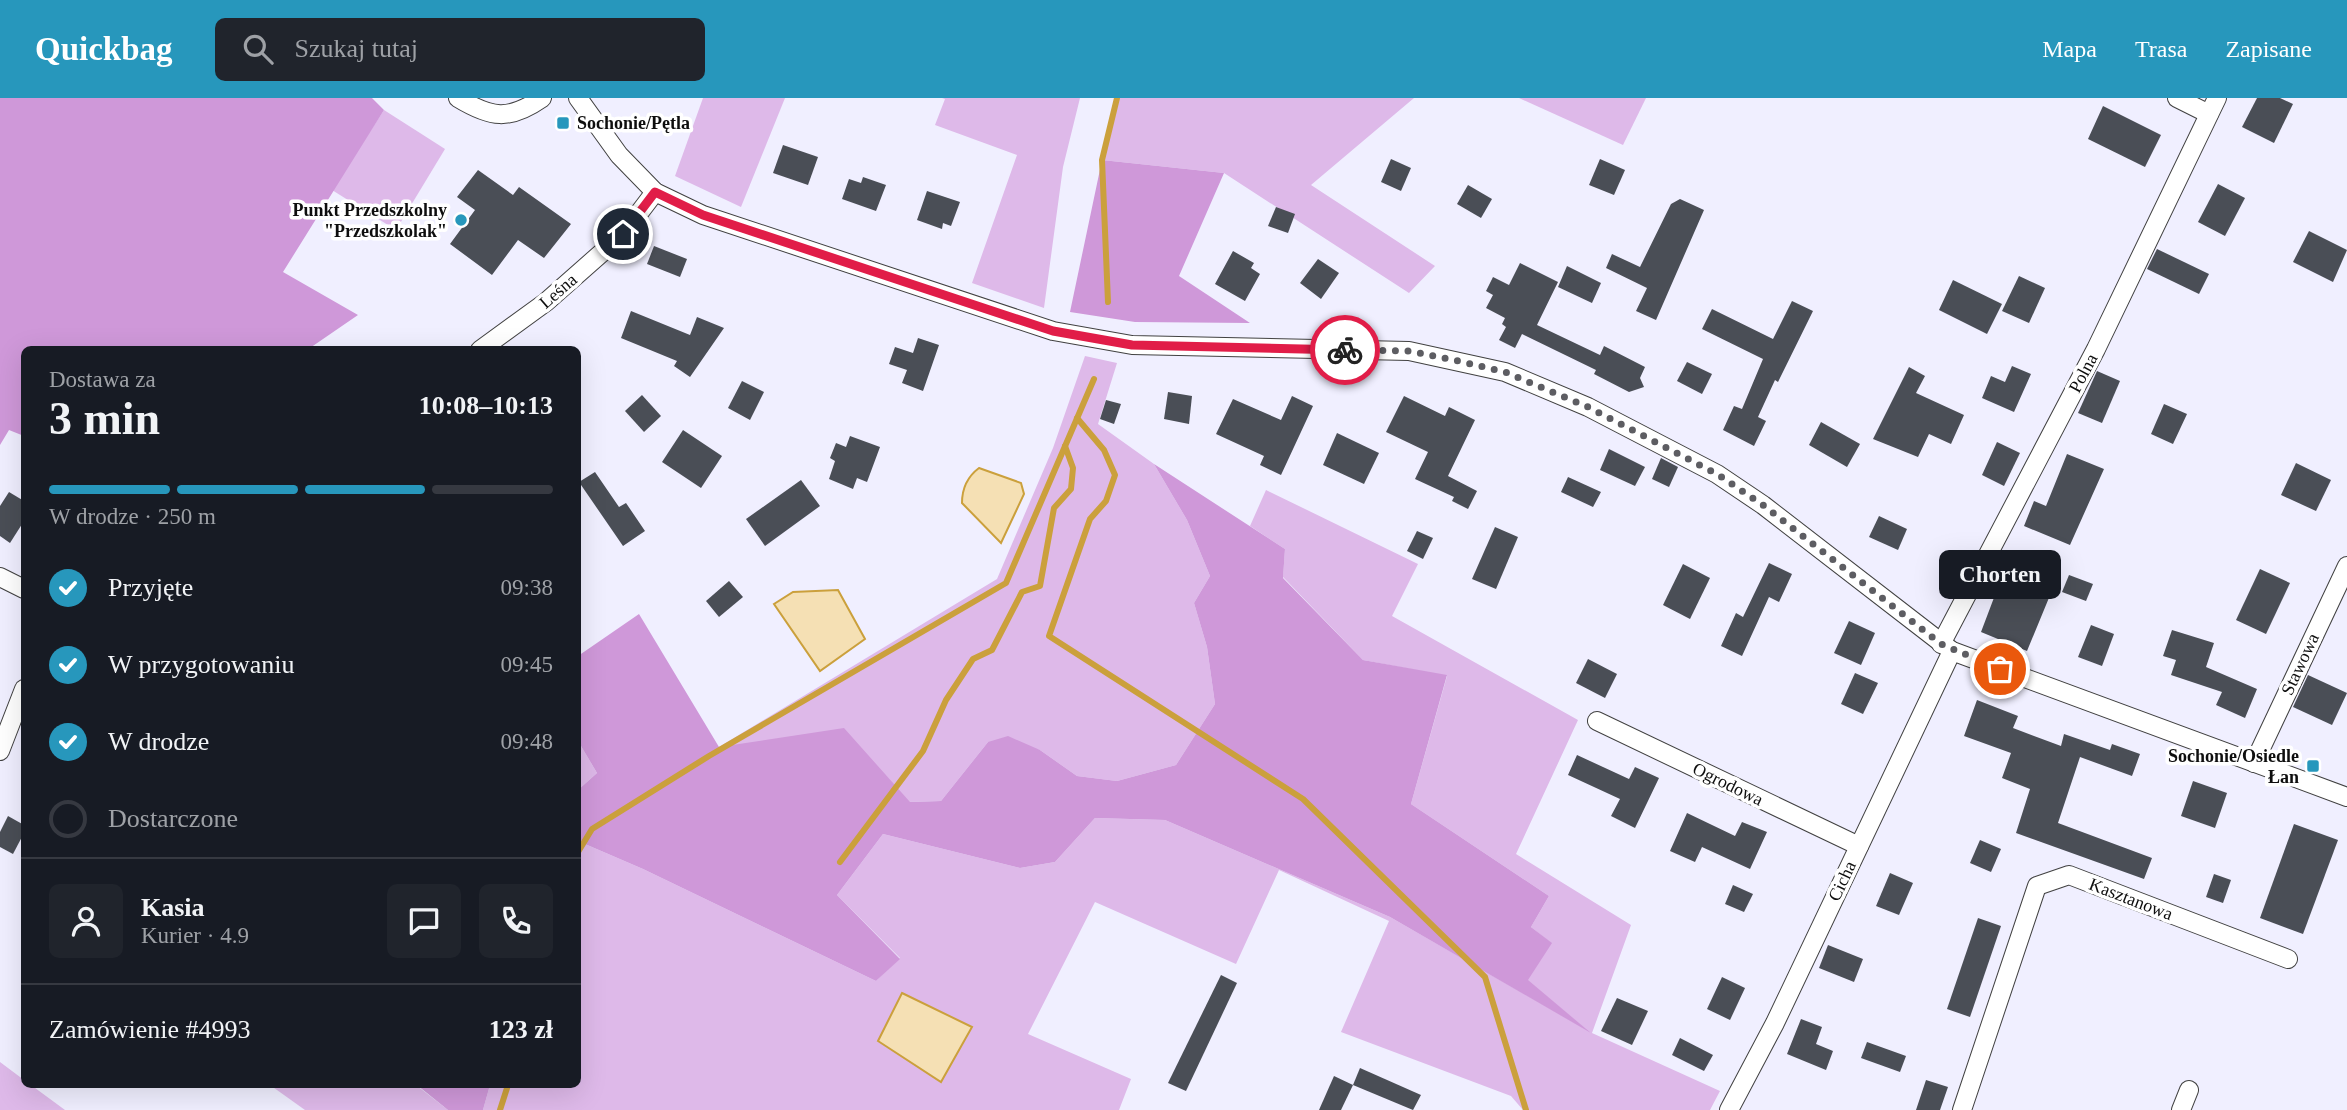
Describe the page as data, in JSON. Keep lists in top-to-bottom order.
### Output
{
  "streets": {
    "street": [
      "Leśna",
      "Polna",
      "Stawowa",
      "Ogrodowa",
      "Cicha",
      "Kasztanowa"
    ]
  },
  "crossings": [
    ["Polna", "Cicha"],
    ["Ogrodowa", "Cicha"]
  ],
  "places": {
    "transit": ["Sochonie/Pętla", "Sochonie/Osiedle Łan"],
    "other": ["Punkt Przedszkolny \"Przedszkolak\"", "Chorten"]
  },
  "page": {
    "header": "Quickbag",
    "search": "Szukaj tutaj",
    "nav": ["Mapa", "Trasa", "Zapisane"],
    "heading": ["3 min", "Dostawa za", "10:08–10:13"],
    "panel": [
      "Kasia",
      "Kurier · 4.9",
      "Zamówienie #4993",
      "123 zł"
    ],
    "bar": "W drodze · 250 m",
    "list": [
      ["Przyjęte", "09:38"],
      ["W przygotowaniu", "09:45"],
      ["W drodze", "09:48"],
      "Dostarczone"
    ],
    "bubble": "Chorten"
  }
}
